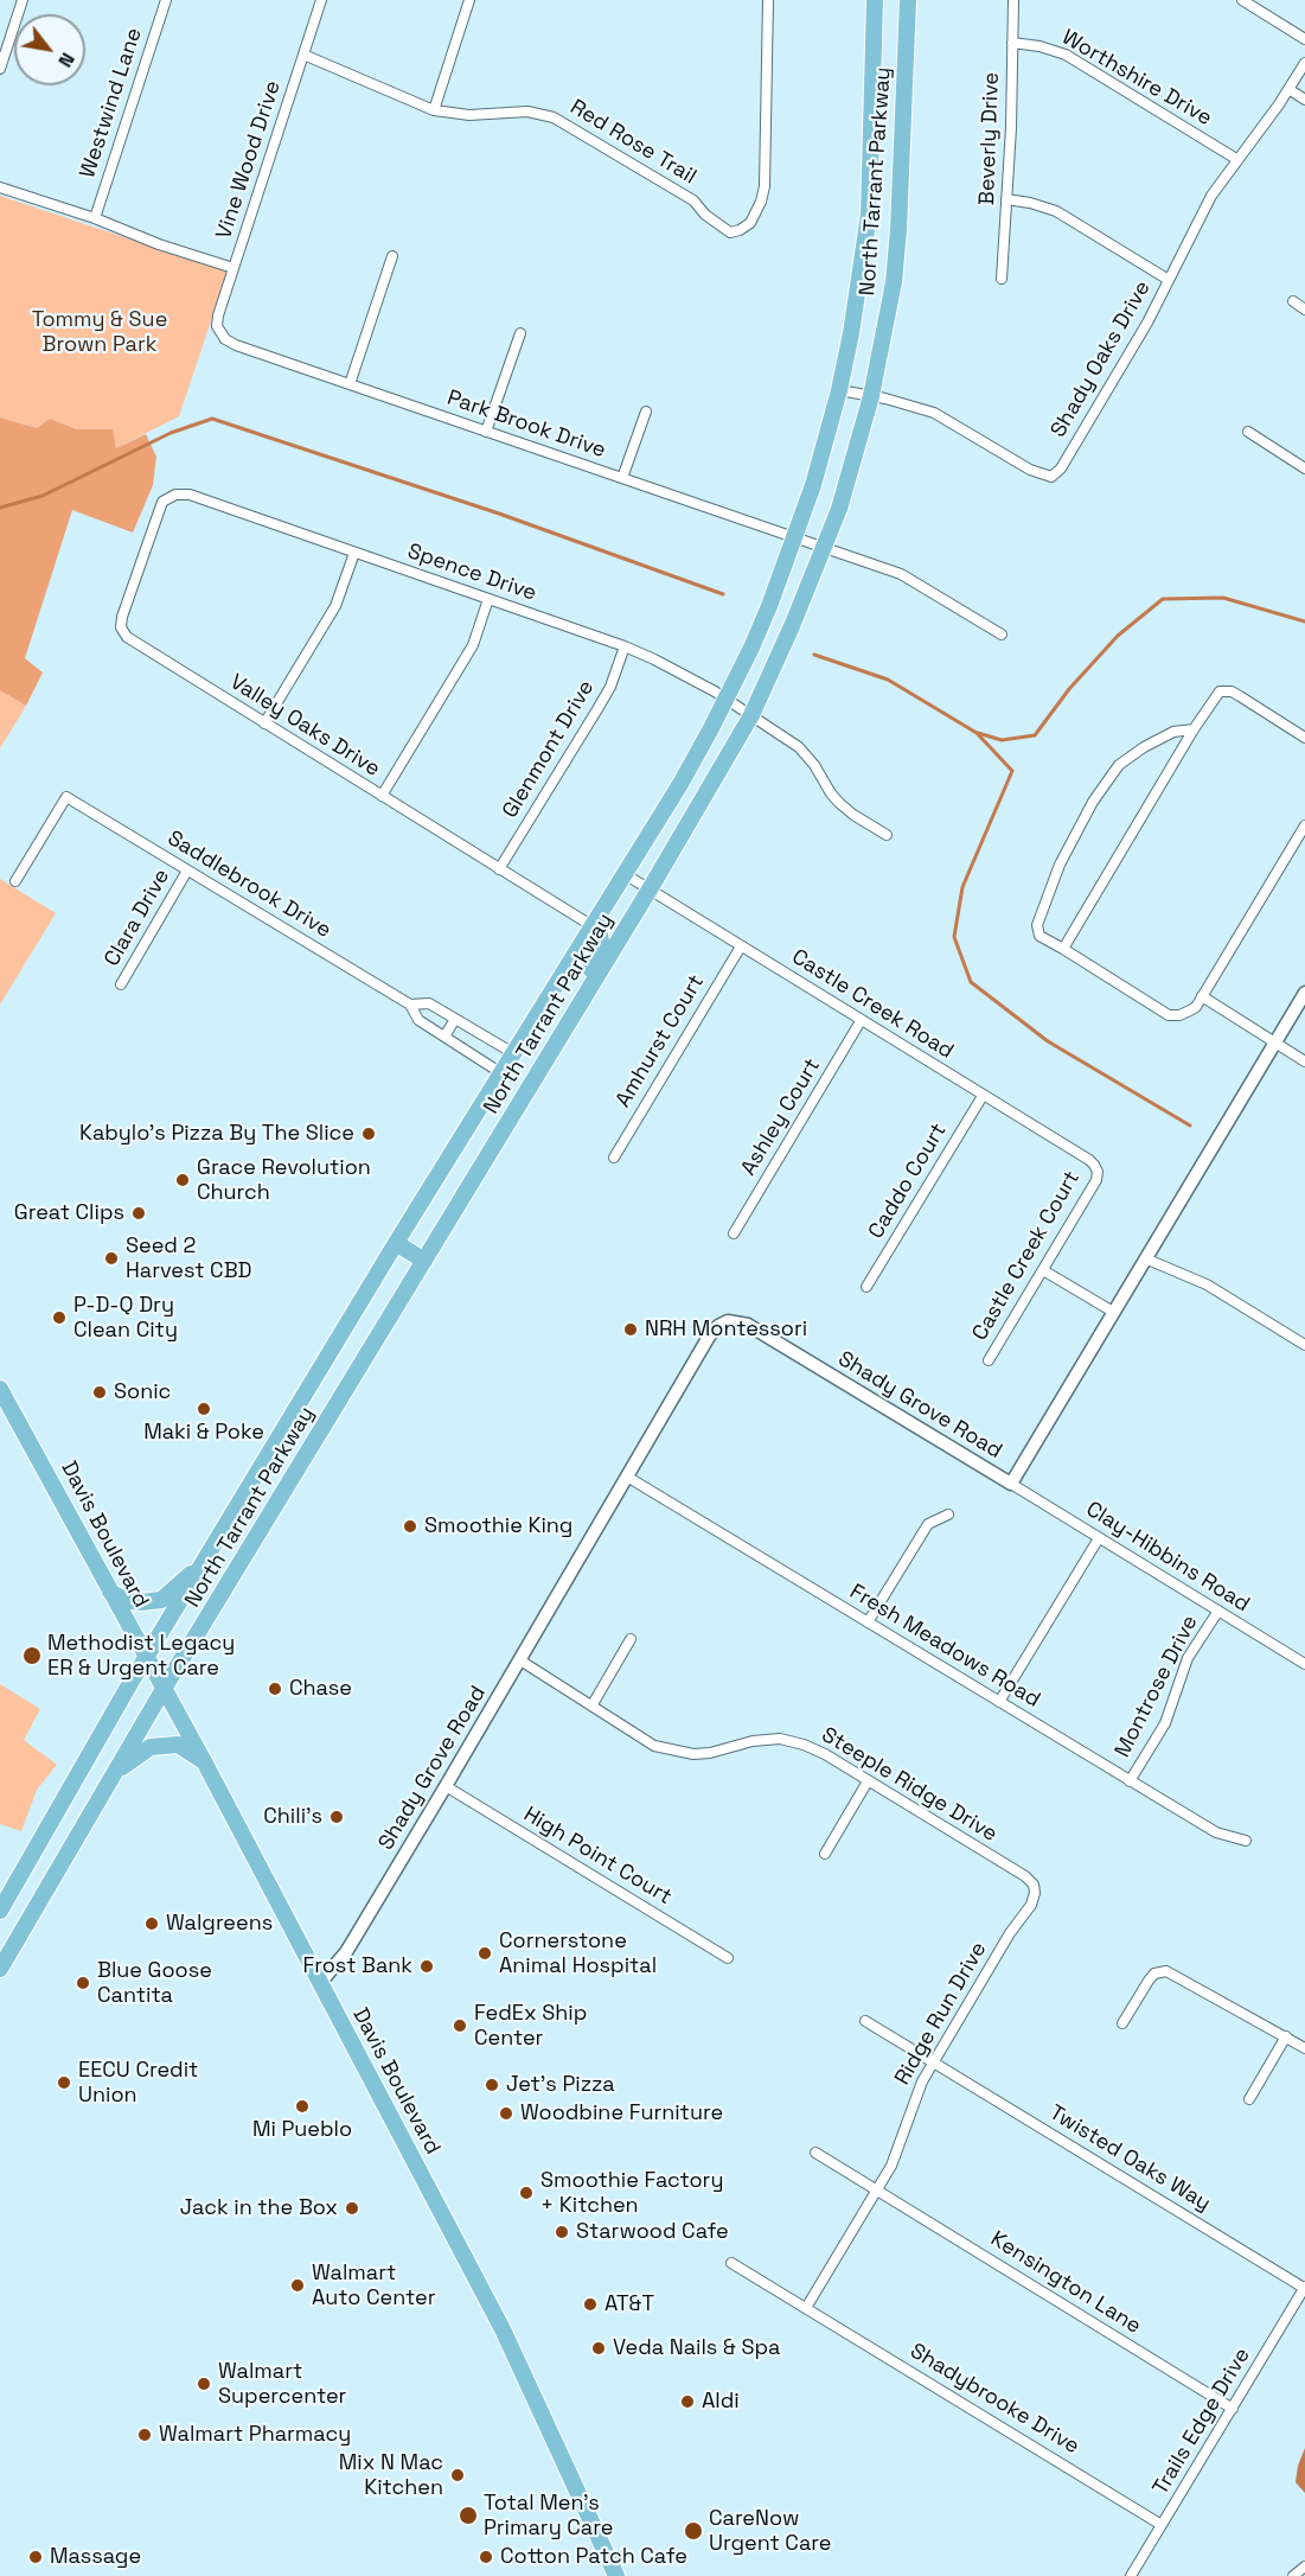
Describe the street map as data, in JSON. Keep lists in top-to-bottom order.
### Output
{
  "streets": {
    "main road": ["North Tarrant Parkway", "Davis Boulevard"],
    "street": [
      "Worthshire Drive",
      "Westwind Lane",
      "Beverly Drive",
      "Red Rose Trail",
      "Vine Wood Drive",
      "Shady Oaks Drive",
      "Park Brook Drive",
      "Spence Drive",
      "Valley Oaks Drive",
      "Glenmont Drive",
      "Saddlebrook Drive",
      "Clara Drive",
      "Castle Creek Road",
      "Amhurst Court",
      "Ashley Court",
      "Caddo Court",
      "Castle Creek Court",
      "Shady Grove Road",
      "Clay-Hibbins Road",
      "Fresh Meadows Road",
      "Montrose Drive",
      "Steeple Ridge Drive",
      "High Point Court",
      "Ridge Run Drive",
      "Twisted Oaks Way",
      "Kensington Lane",
      "Shadybrooke Drive",
      "Trails Edge Drive"
    ]
  },
  "crossings": [
    ["Worthshire Drive", "Beverly Drive"],
    ["Worthshire Drive", "Shady Oaks Drive"],
    ["Red Rose Trail", "Vine Wood Drive"],
    ["Vine Wood Drive", "Park Brook Drive"],
    ["North Tarrant Parkway", "Shady Oaks Drive"],
    ["North Tarrant Parkway", "Park Brook Drive"],
    ["North Tarrant Parkway", "Spence Drive"],
    ["North Tarrant Parkway", "Valley Oaks Drive"],
    ["North Tarrant Parkway", "Saddlebrook Drive"],
    ["North Tarrant Parkway", "Castle Creek Road"],
    ["North Tarrant Parkway", "Davis Boulevard"],
    ["Spence Drive", "Valley Oaks Drive"],
    ["Spence Drive", "Glenmont Drive"],
    ["Valley Oaks Drive", "Glenmont Drive"],
    ["Saddlebrook Drive", "Clara Drive"],
    ["Castle Creek Road", "Amhurst Court"],
    ["Castle Creek Road", "Ashley Court"],
    ["Castle Creek Road", "Caddo Court"],
    ["Castle Creek Road", "Castle Creek Court"],
    ["Shady Grove Road", "Davis Boulevard"],
    ["Shady Grove Road", "Clay-Hibbins Road"],
    ["Shady Grove Road", "Fresh Meadows Road"],
    ["Shady Grove Road", "Steeple Ridge Drive"],
    ["Shady Grove Road", "High Point Court"],
    ["Clay-Hibbins Road", "Montrose Drive"],
    ["Fresh Meadows Road", "Montrose Drive"],
    ["Steeple Ridge Drive", "Ridge Run Drive"],
    ["Ridge Run Drive", "Twisted Oaks Way"],
    ["Ridge Run Drive", "Kensington Lane"],
    ["Ridge Run Drive", "Shadybrooke Drive"],
    ["Twisted Oaks Way", "Trails Edge Drive"],
    ["Kensington Lane", "Trails Edge Drive"],
    ["Shadybrooke Drive", "Trails Edge Drive"]
  ],
  "parks": ["Tommy & Sue Brown Park"],
  "places": [
    "Kabylo's Pizza By The Slice",
    "Grace Revolution Church",
    "Great Clips",
    "Seed 2 Harvest CBD",
    "P-D-Q Dry Clean City",
    "NRH Montessori",
    "Sonic",
    "Maki & Poke",
    "Smoothie King",
    "Methodist Legacy ER & Urgent Care",
    "Chase",
    "Chili's",
    "Walgreens",
    "Cornerstone Animal Hospital",
    "Frost Bank",
    "Blue Goose Cantita",
    "FedEx Ship Center",
    "EECU Credit Union",
    "Jet's Pizza",
    "Mi Pueblo",
    "Woodbine Furniture",
    "Smoothie Factory + Kitchen",
    "Jack in the Box",
    "Starwood Cafe",
    "Walmart Auto Center",
    "AT&T",
    "Veda Nails & Spa",
    "Walmart Supercenter",
    "Aldi",
    "Walmart Pharmacy",
    "Mix N Mac Kitchen",
    "Total Men's Primary Care",
    "CareNow Urgent Care",
    "Massage",
    "Cotton Patch Cafe"
  ],
  "north": "bottom right"
}
